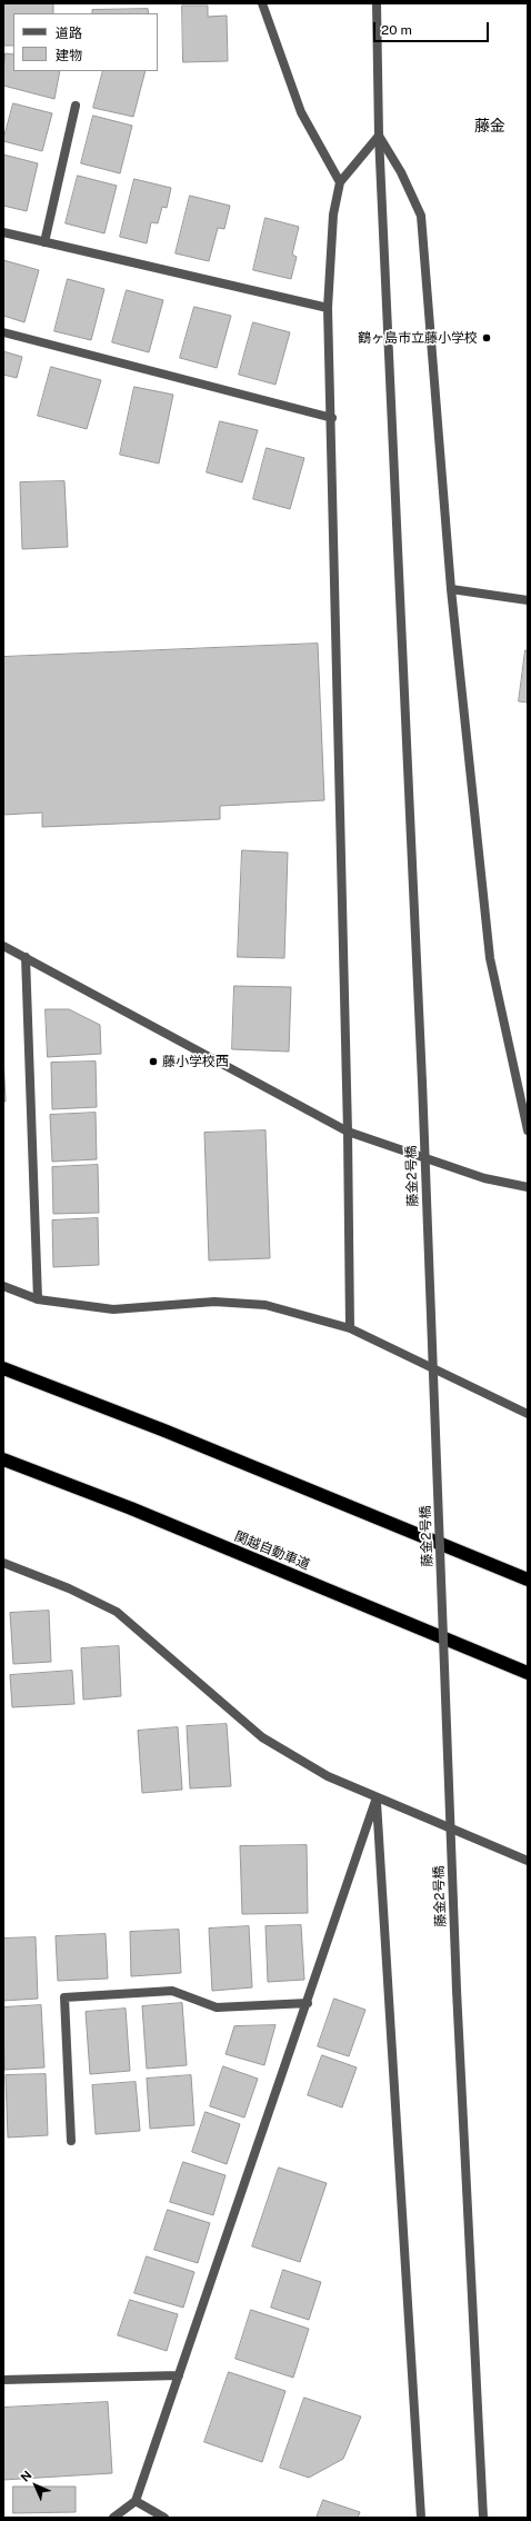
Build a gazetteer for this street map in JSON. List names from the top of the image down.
{
  "streets": {
    "highway": ["関越自動車道"],
    "street": ["藤金2号橋"]
  },
  "districts": ["藤金"],
  "places": ["鶴ヶ島市立藤小学校", "藤小学校西"],
  "legend": ["道路", "建物"],
  "scale_bar": "20 m",
  "north": "top left"
}
